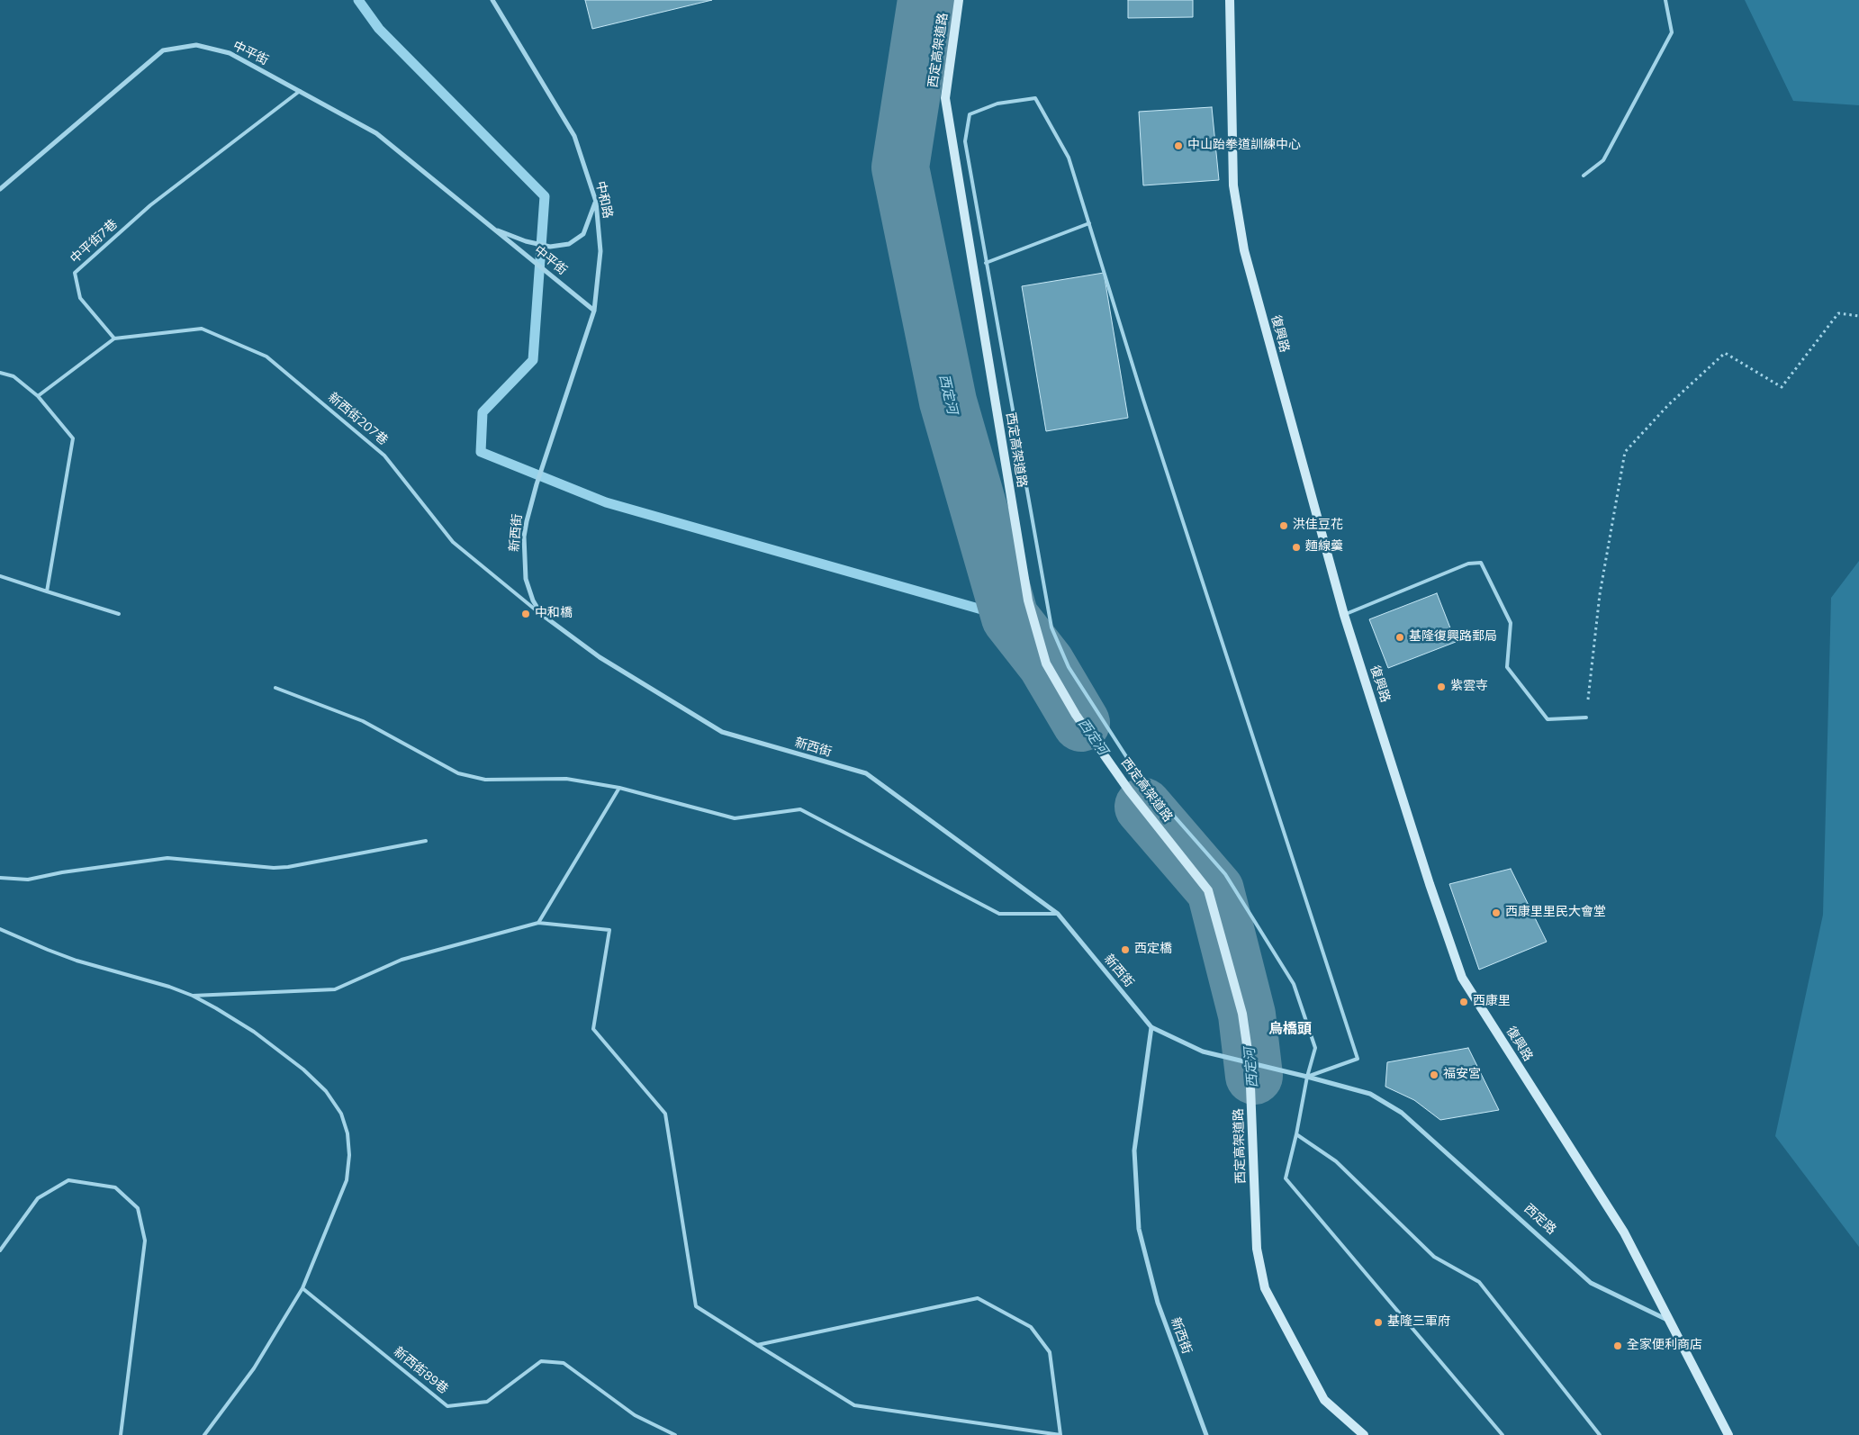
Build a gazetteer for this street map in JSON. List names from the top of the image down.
{
  "streets": {
    "street": [
      "西定高架道路",
      "中平街",
      "中和路",
      "復興路",
      "新西街",
      "西定路"
    ],
    "lane": ["中平街7巷", "新西街207巷", "新西街89巷"]
  },
  "crossings": [
    ["西定高架道路", "新西街"],
    ["西定高架道路", "西定路"],
    ["中平街", "中和路"],
    ["中平街", "中平街7巷"],
    ["中和路", "新西街"],
    ["中平街7巷", "新西街207巷"],
    ["復興路", "西定路"],
    ["新西街207巷", "新西街"],
    ["新西街", "西定路"]
  ],
  "districts": ["烏橋頭"],
  "water": ["西定河"],
  "places": [
    "中山跆拳道訓練中心",
    "洪佳豆花",
    "麵線羹",
    "中和橋",
    "基隆復興路郵局",
    "紫雲寺",
    "西康里里民大會堂",
    "西定橋",
    "西康里",
    "福安宮",
    "基隆三軍府",
    "全家便利商店"
  ]
}
